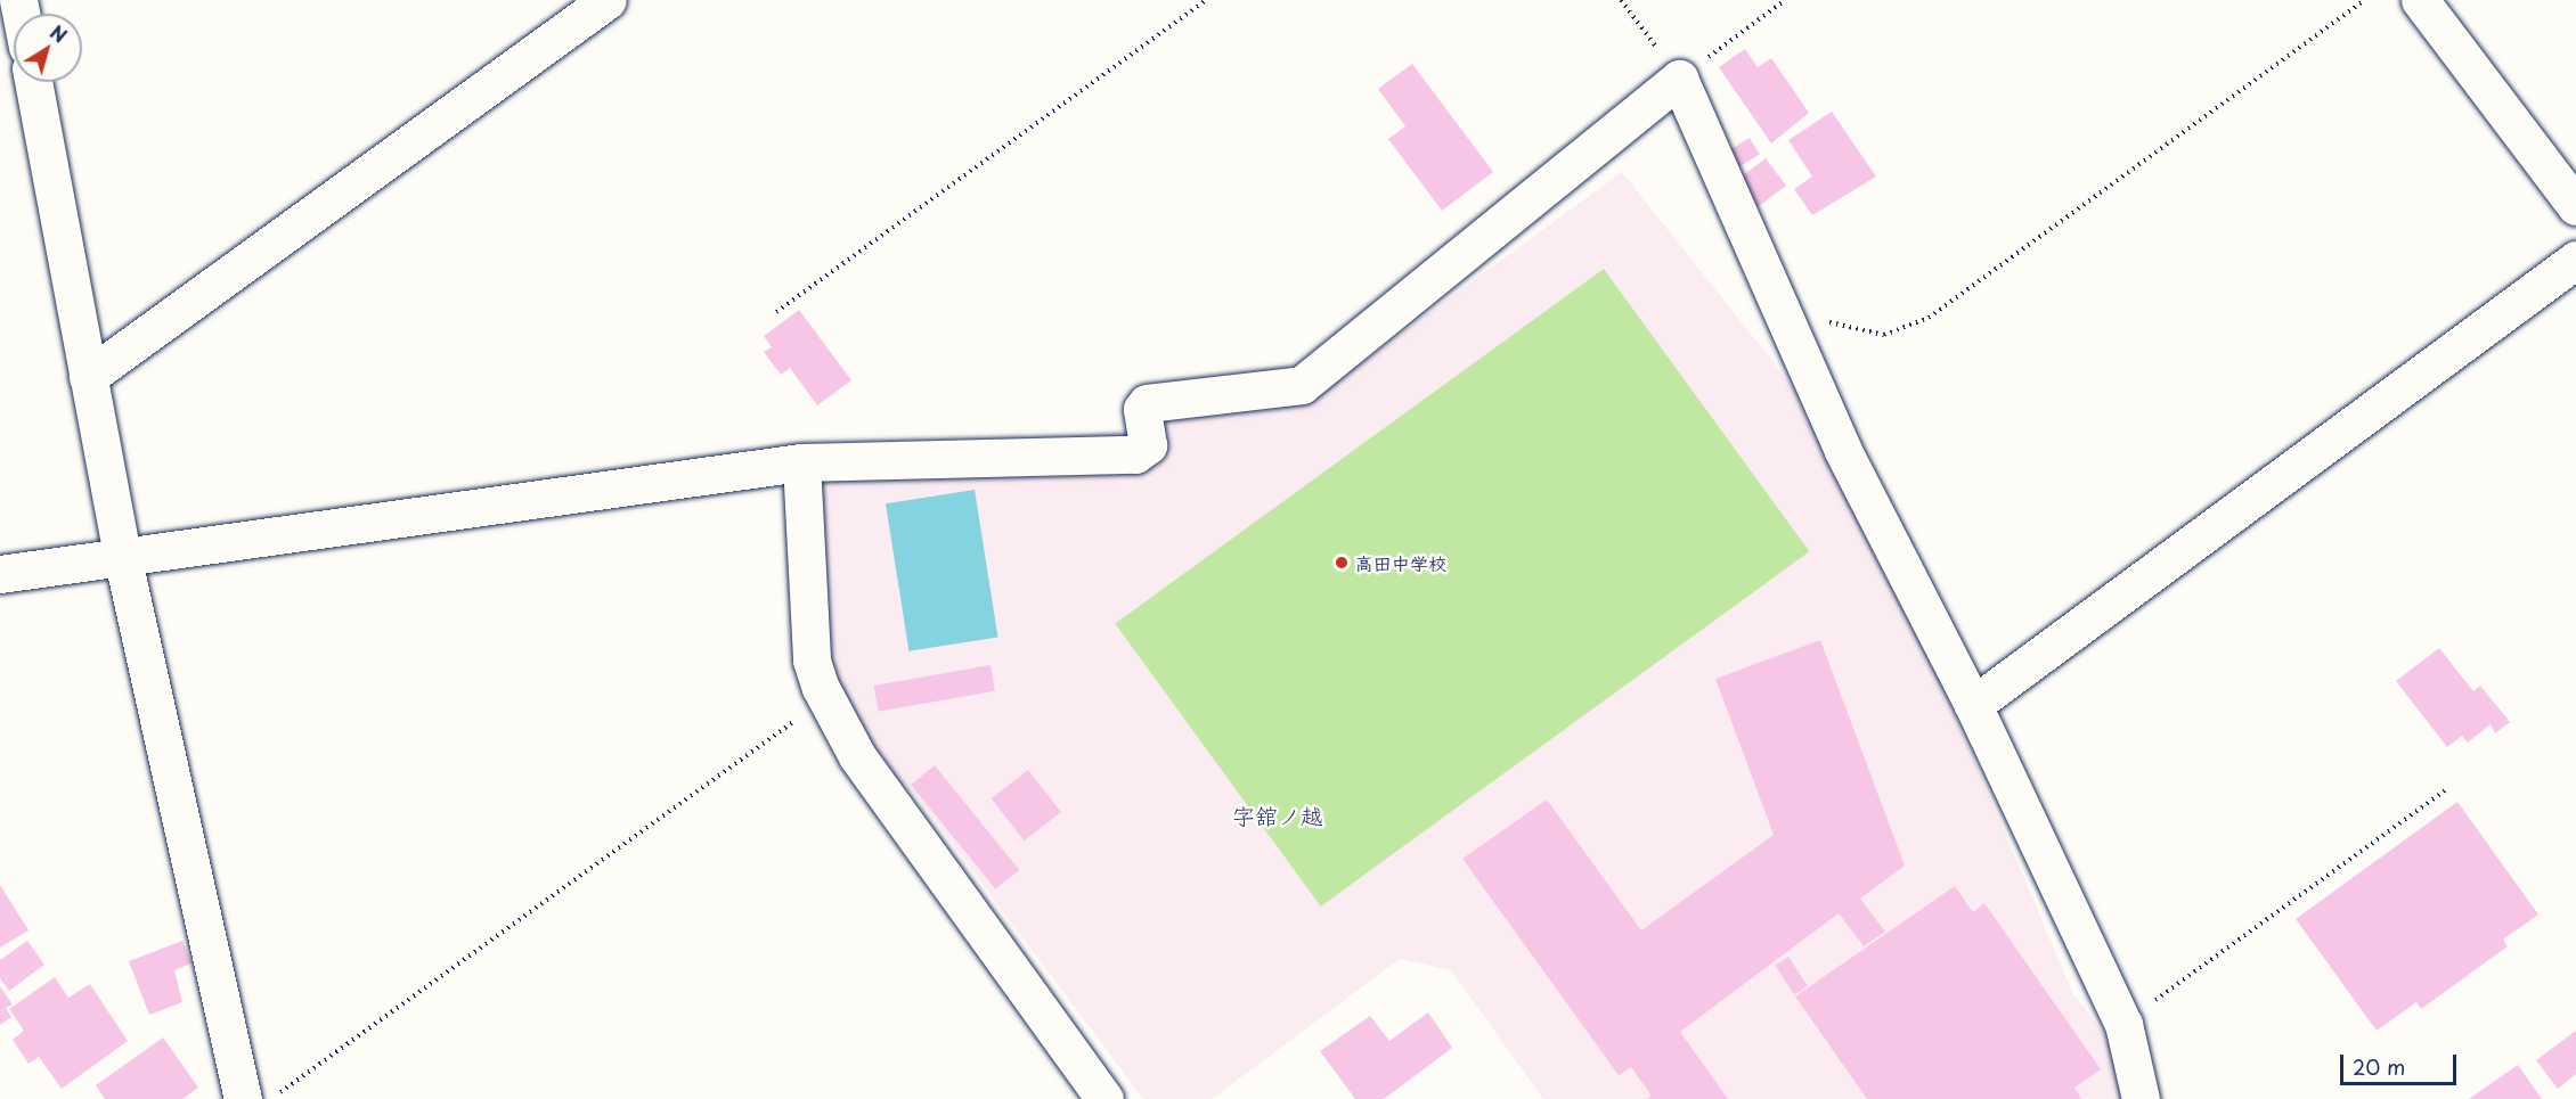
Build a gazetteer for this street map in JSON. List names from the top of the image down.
{
  "districts": ["字舘ノ越"],
  "places": ["高田中学校"],
  "scale_bar": "20 m",
  "north": "top right"
}
